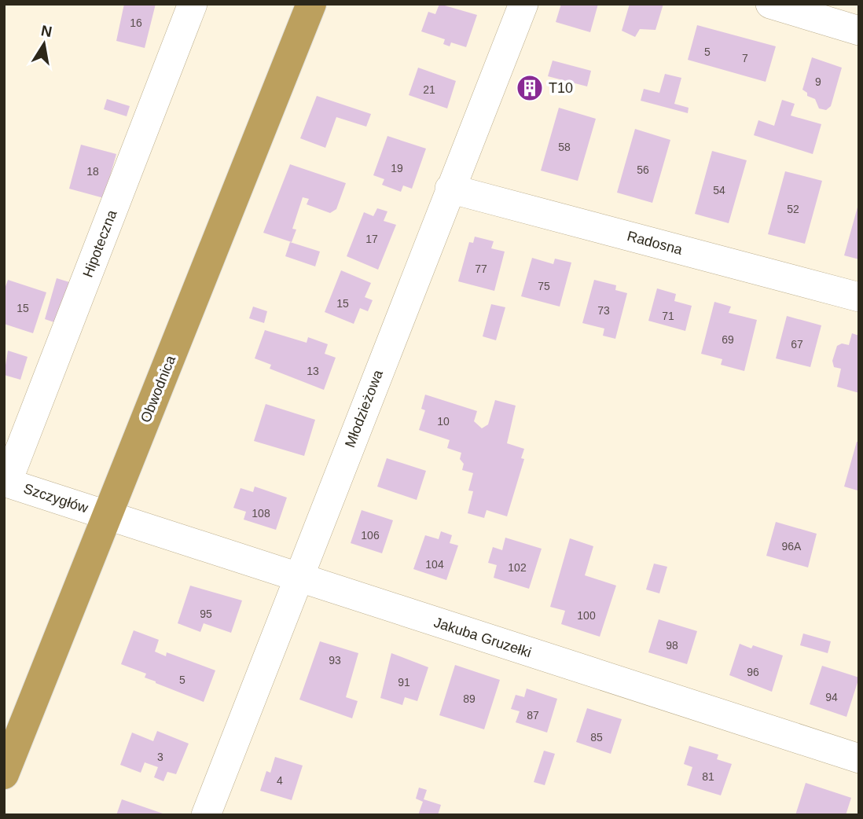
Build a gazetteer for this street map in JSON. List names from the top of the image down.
{
  "streets": {
    "highway": ["Obwodnica"],
    "street": [
      "Radosna",
      "Hipoteczna",
      "Młodzieżowa",
      "Szczygłów",
      "Jakuba Gruzełki"
    ]
  },
  "crossings": [
    ["Radosna", "Młodzieżowa"],
    ["Hipoteczna", "Szczygłów"],
    ["Obwodnica", "Szczygłów"],
    ["Obwodnica", "Jakuba Gruzełki"],
    ["Młodzieżowa", "Jakuba Gruzełki"],
    ["Szczygłów", "Jakuba Gruzełki"]
  ],
  "places": {
    "building": ["T10"]
  },
  "house_numbers": [
    "16",
    "5",
    "7",
    "9",
    "21",
    "58",
    "19",
    "56",
    "18",
    "54",
    "52",
    "17",
    "77",
    "75",
    "15",
    "15",
    "73",
    "71",
    "69",
    "67",
    "13",
    "10",
    "108",
    "106",
    "96A",
    "104",
    "102",
    "95",
    "100",
    "98",
    "93",
    "96",
    "5",
    "91",
    "94",
    "89",
    "87",
    "85",
    "3",
    "81",
    "4"
  ],
  "north": "top"
}
